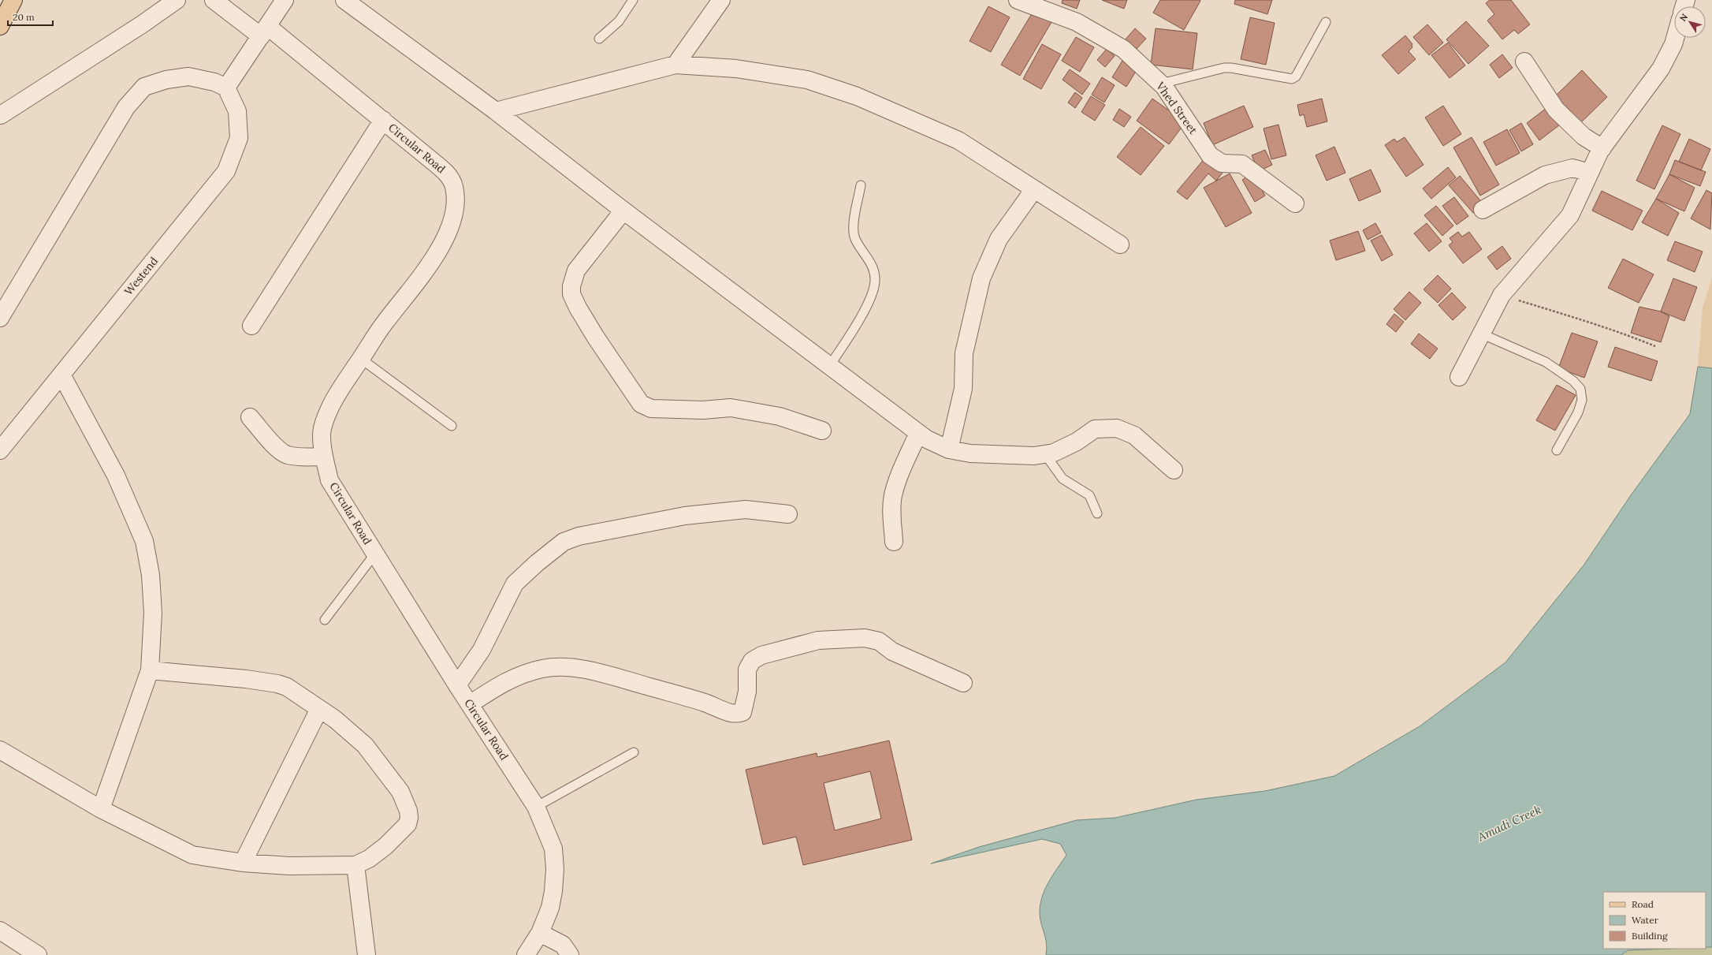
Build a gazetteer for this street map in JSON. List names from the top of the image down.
{
  "streets": {
    "street": ["Vhed Street", "Circular Road", "Westend"]
  },
  "water": ["Amadi Creek"],
  "legend": ["Road", "Water", "Building"],
  "scale_bar": "20 m",
  "north": "top left"
}
